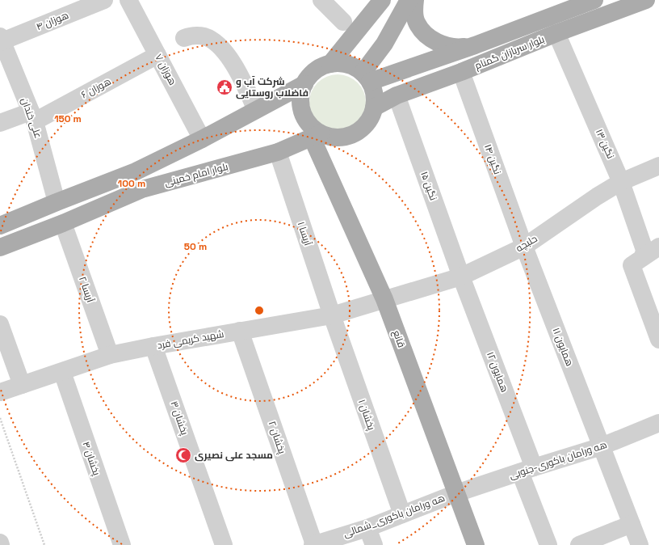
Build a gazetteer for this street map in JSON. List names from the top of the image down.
{
  "streets": {
    "main road": ["بلوار سربازان گمنام", "بلوار امام خمینی", "قانع"],
    "street": [
      "هوزان ۴",
      "هوزان ۷",
      "هوزان ۶",
      "علی خندان",
      "نگین ۱۳",
      "نگین ۱۴",
      "نگین ۱۵",
      "آریسا ۱",
      "حلبچه",
      "آریسا ۲",
      "شهید کریمی فرد",
      "همایون ۱۱",
      "همایون ۱۲",
      "پخشان ۱",
      "پخشان ۳",
      "پخشان ۲",
      "پخشان ۴",
      "هه ورامان باکوری-جنوبی",
      "هه ورامان باکوری_شمالی"
    ]
  },
  "crossings": [
    ["هوزان ۴", "علی خندان"],
    ["بلوار سربازان گمنام", "نگین ۱۳"],
    ["بلوار سربازان گمنام", "نگین ۱۴"],
    ["بلوار سربازان گمنام", "بلوار امام خمینی"],
    ["بلوار سربازان گمنام", "نگین ۱۵"],
    ["بلوار سربازان گمنام", "قانع"],
    ["هوزان ۷", "هوزان ۶"],
    ["هوزان ۶", "علی خندان"],
    ["نگین ۱۳", "حلبچه"],
    ["نگین ۱۴", "حلبچه"],
    ["نگین ۱۴", "همایون ۱۱"],
    ["بلوار امام خمینی", "آریسا ۱"],
    ["بلوار امام خمینی", "آریسا ۲"],
    ["بلوار امام خمینی", "قانع"],
    ["نگین ۱۵", "حلبچه"],
    ["نگین ۱۵", "همایون ۱۲"],
    ["آریسا ۱", "شهید کریمی فرد"],
    ["آریسا ۱", "پخشان ۱"],
    ["حلبچه", "قانع"],
    ["حلبچه", "شهید کریمی فرد"],
    ["حلبچه", "همایون ۱۱"],
    ["حلبچه", "همایون ۱۲"],
    ["آریسا ۲", "شهید کریمی فرد"],
    ["قانع", "شهید کریمی فرد"],
    ["قانع", "هه ورامان باکوری-جنوبی"],
    ["قانع", "هه ورامان باکوری_شمالی"],
    ["شهید کریمی فرد", "پخشان ۱"],
    ["شهید کریمی فرد", "پخشان ۳"],
    ["شهید کریمی فرد", "پخشان ۲"],
    ["شهید کریمی فرد", "پخشان ۴"],
    ["همایون ۱۱", "هه ورامان باکوری-جنوبی"],
    ["همایون ۱۲", "هه ورامان باکوری-جنوبی"],
    ["پخشان ۱", "هه ورامان باکوری_شمالی"],
    ["پخشان ۲", "هه ورامان باکوری_شمالی"],
    ["هه ورامان باکوری-جنوبی", "هه ورامان باکوری_شمالی"]
  ],
  "places": {
    "public building": ["شرکت آب و فاضلاب روستایی"],
    "mosque": ["مسجد علی نصیری"]
  },
  "rings": ["150 m", "100 m", "50 m"]
}
